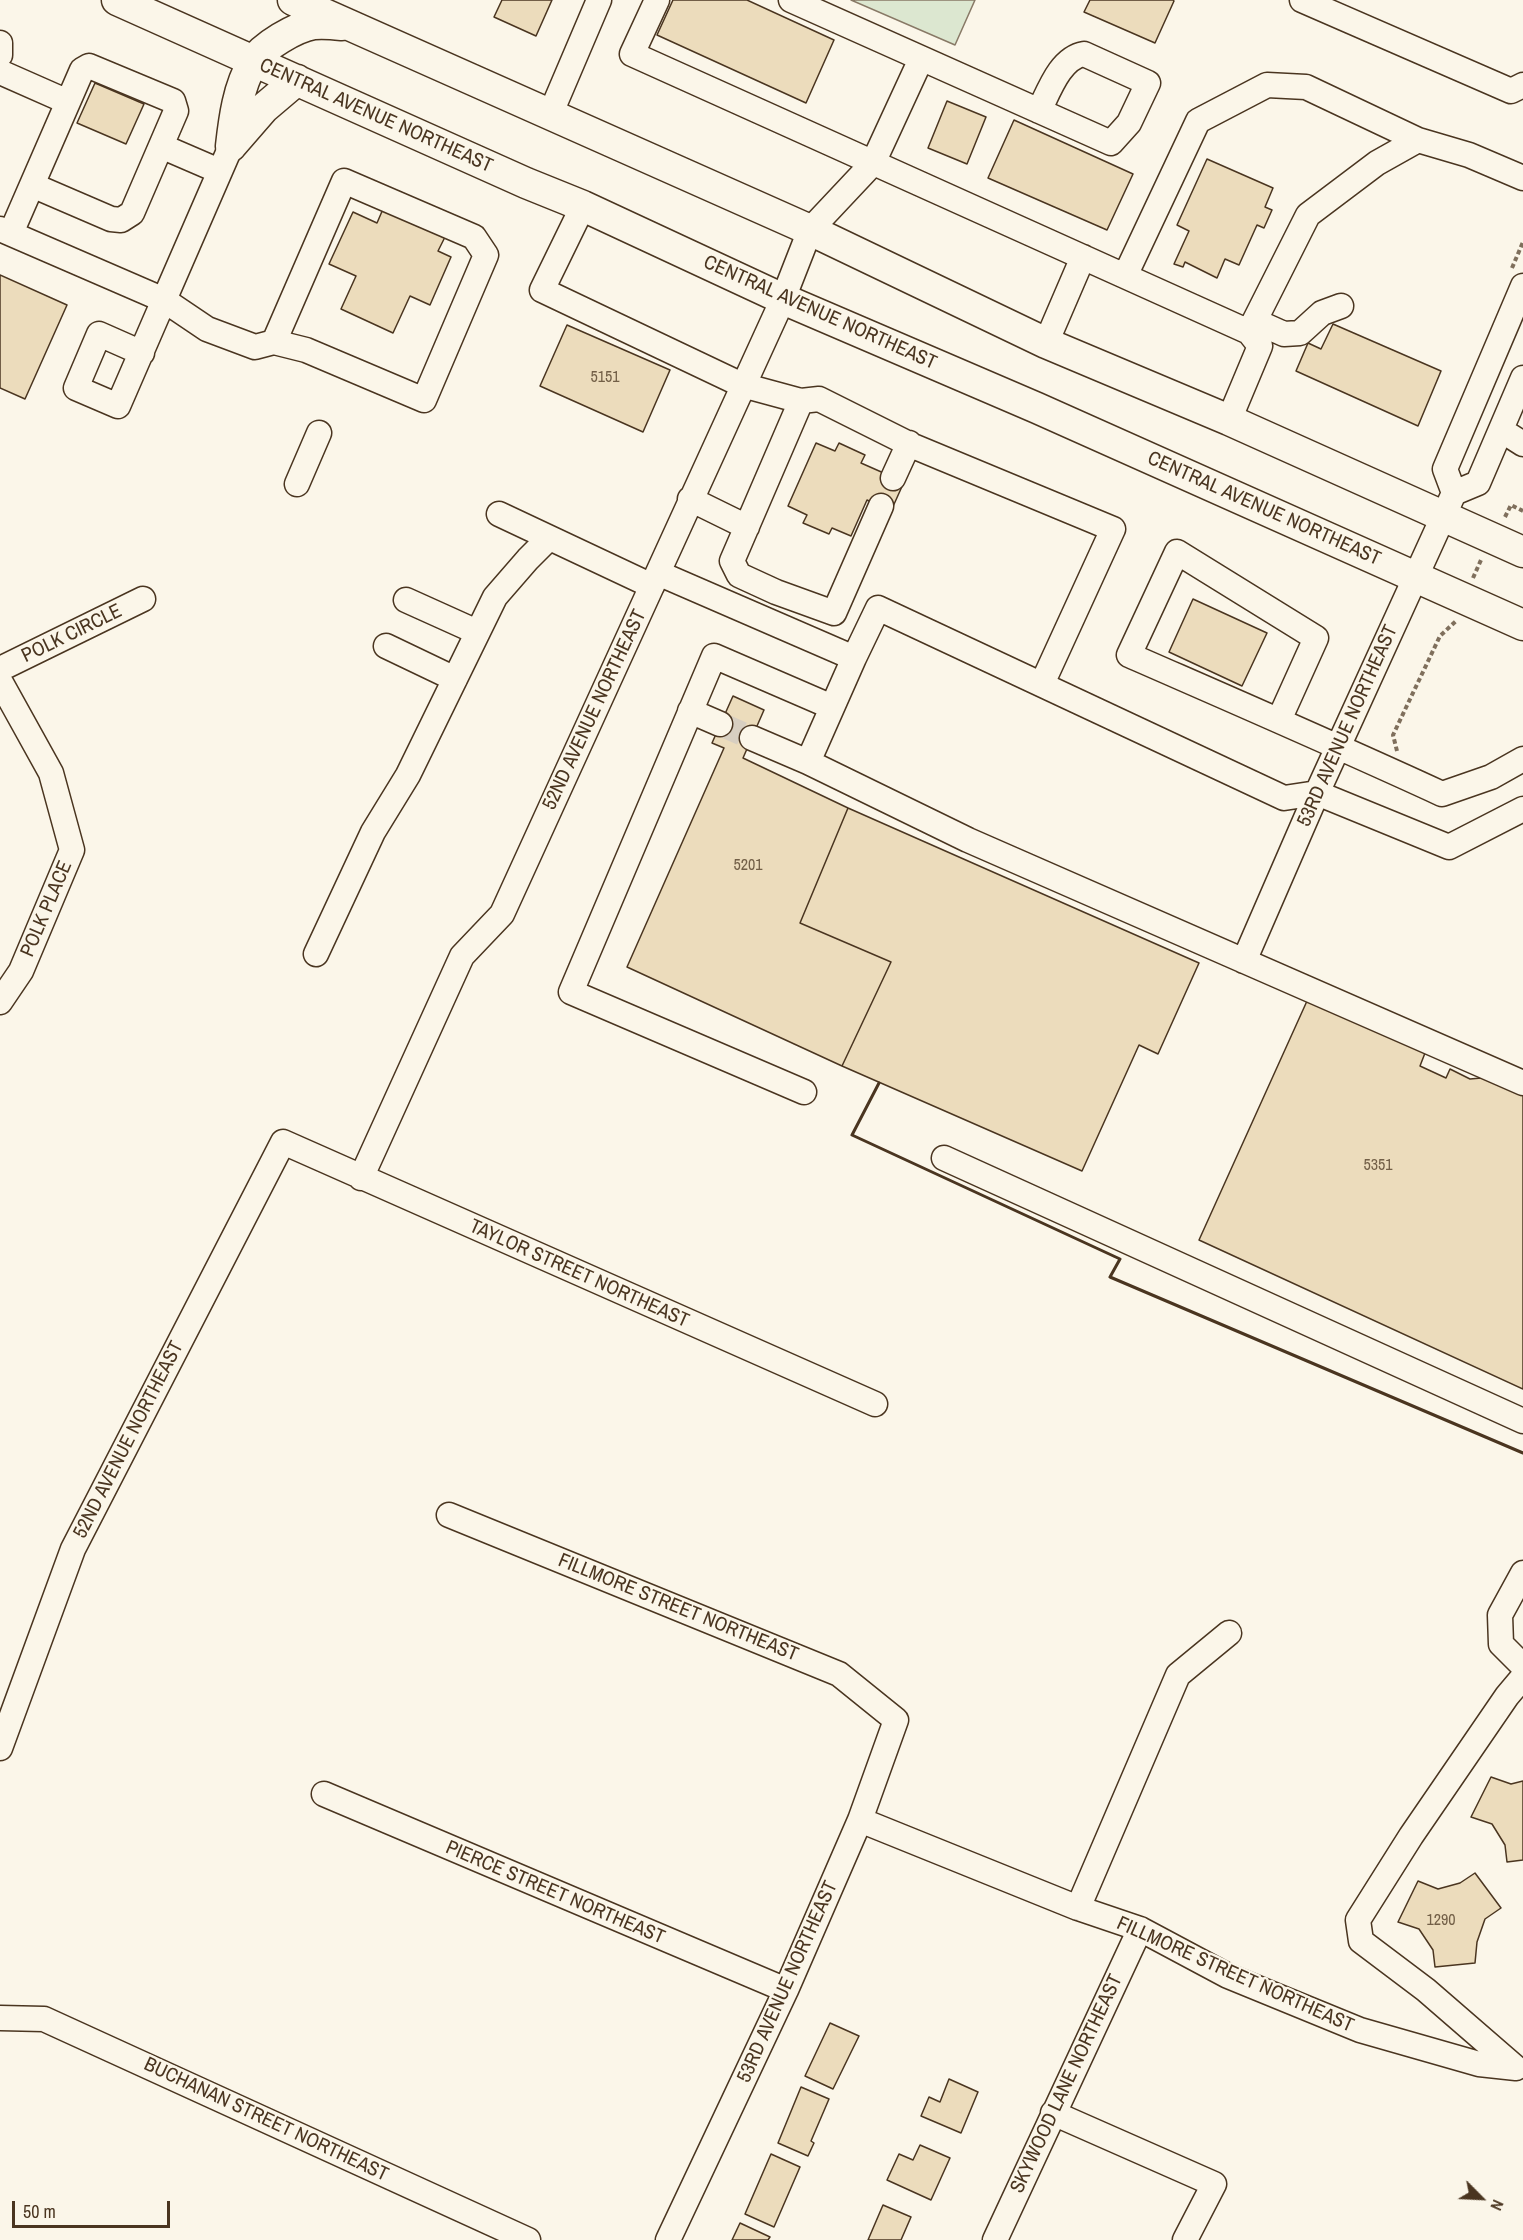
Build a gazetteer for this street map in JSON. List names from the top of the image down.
{
  "streets": {
    "main road": ["CENTRAL AVENUE NORTHEAST"],
    "street": [
      "POLK CIRCLE",
      "52ND AVENUE NORTHEAST",
      "53RD AVENUE NORTHEAST",
      "POLK PLACE",
      "TAYLOR STREET NORTHEAST",
      "FILLMORE STREET NORTHEAST",
      "PIERCE STREET NORTHEAST",
      "SKYWOOD LANE NORTHEAST",
      "BUCHANAN STREET NORTHEAST"
    ]
  },
  "crossings": [
    ["CENTRAL AVENUE NORTHEAST", "52ND AVENUE NORTHEAST"],
    ["CENTRAL AVENUE NORTHEAST", "53RD AVENUE NORTHEAST"],
    ["52ND AVENUE NORTHEAST", "TAYLOR STREET NORTHEAST"],
    ["53RD AVENUE NORTHEAST", "FILLMORE STREET NORTHEAST"],
    ["53RD AVENUE NORTHEAST", "PIERCE STREET NORTHEAST"],
    ["FILLMORE STREET NORTHEAST", "SKYWOOD LANE NORTHEAST"]
  ],
  "house_numbers": [
    "5151",
    "5201",
    "5351",
    "1290"
  ],
  "scale_bar": "50 m",
  "north": "bottom right"
}
